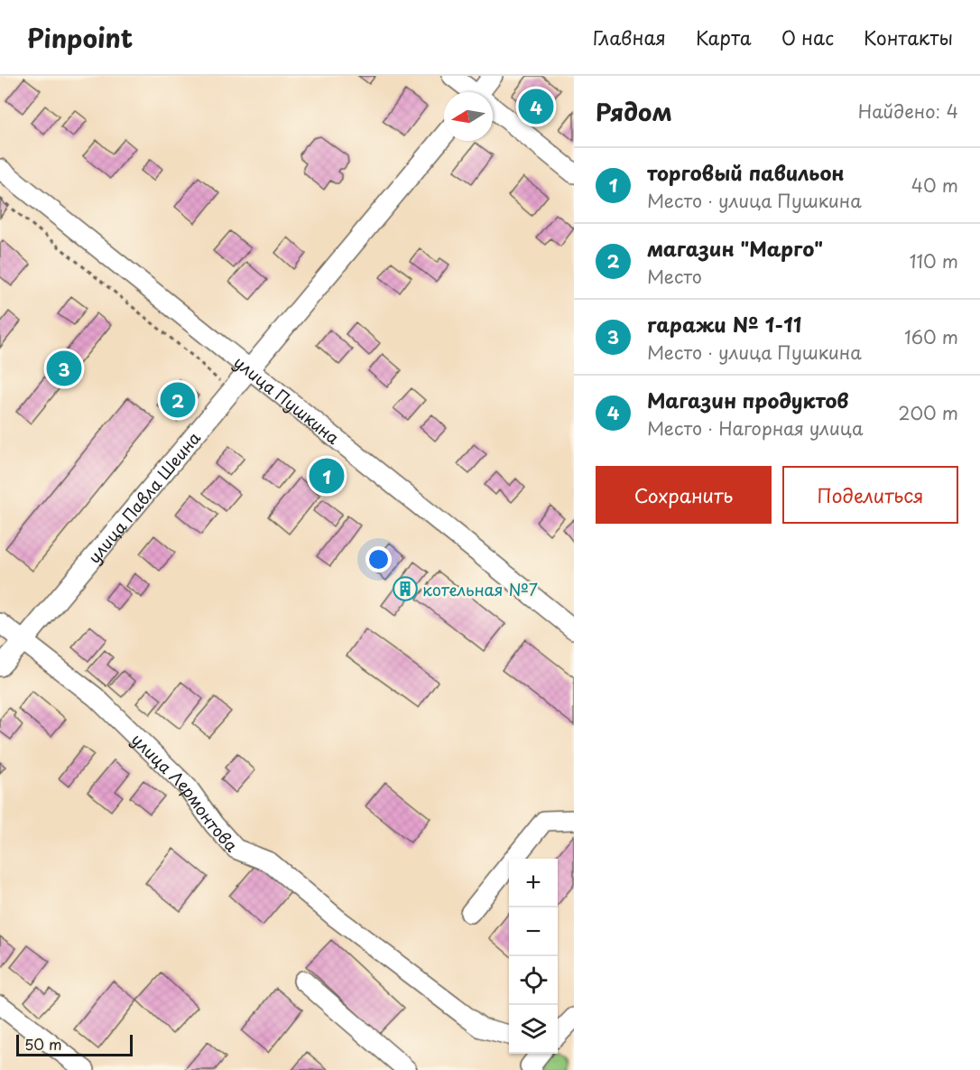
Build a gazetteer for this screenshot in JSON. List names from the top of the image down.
{
  "streets": {
    "street": ["улица Пушкина", "улица Павла Шеина", "улица Лермонтова"]
  },
  "crossings": [
    ["улица Пушкина", "улица Павла Шеина"],
    ["улица Павла Шеина", "улица Лермонтова"]
  ],
  "places": {
    "building": ["котельная №7"]
  },
  "scale_bar": "50 m",
  "north": "left",
  "page": {
    "header": "Pinpoint",
    "nav": [
      "Главная",
      "Карта",
      "О нас",
      "Контакты"
    ],
    "heading": ["Рядом", "Найдено: 4"],
    "pins": [
      "4",
      "3",
      "2",
      "1"
    ],
    "list": [
      {
        "mark": "1",
        "name": "торговый павильон",
        "note": "Место · улица Пушкина",
        "value": "40 m"
      },
      {
        "mark": "2",
        "name": "магазин \"Марго\"",
        "note": "Место",
        "value": "110 m"
      },
      {
        "mark": "3",
        "name": "гаражи № 1-11",
        "note": "Место · улица Пушкина",
        "value": "160 m"
      },
      {
        "mark": "4",
        "name": "Магазин продуктов",
        "note": "Место · Нагорная улица",
        "value": "200 m"
      }
    ],
    "buttons": ["Сохранить", "Поделиться"],
    "map_buttons": ["+", "−"],
    "scale": "50 m"
  }
}
